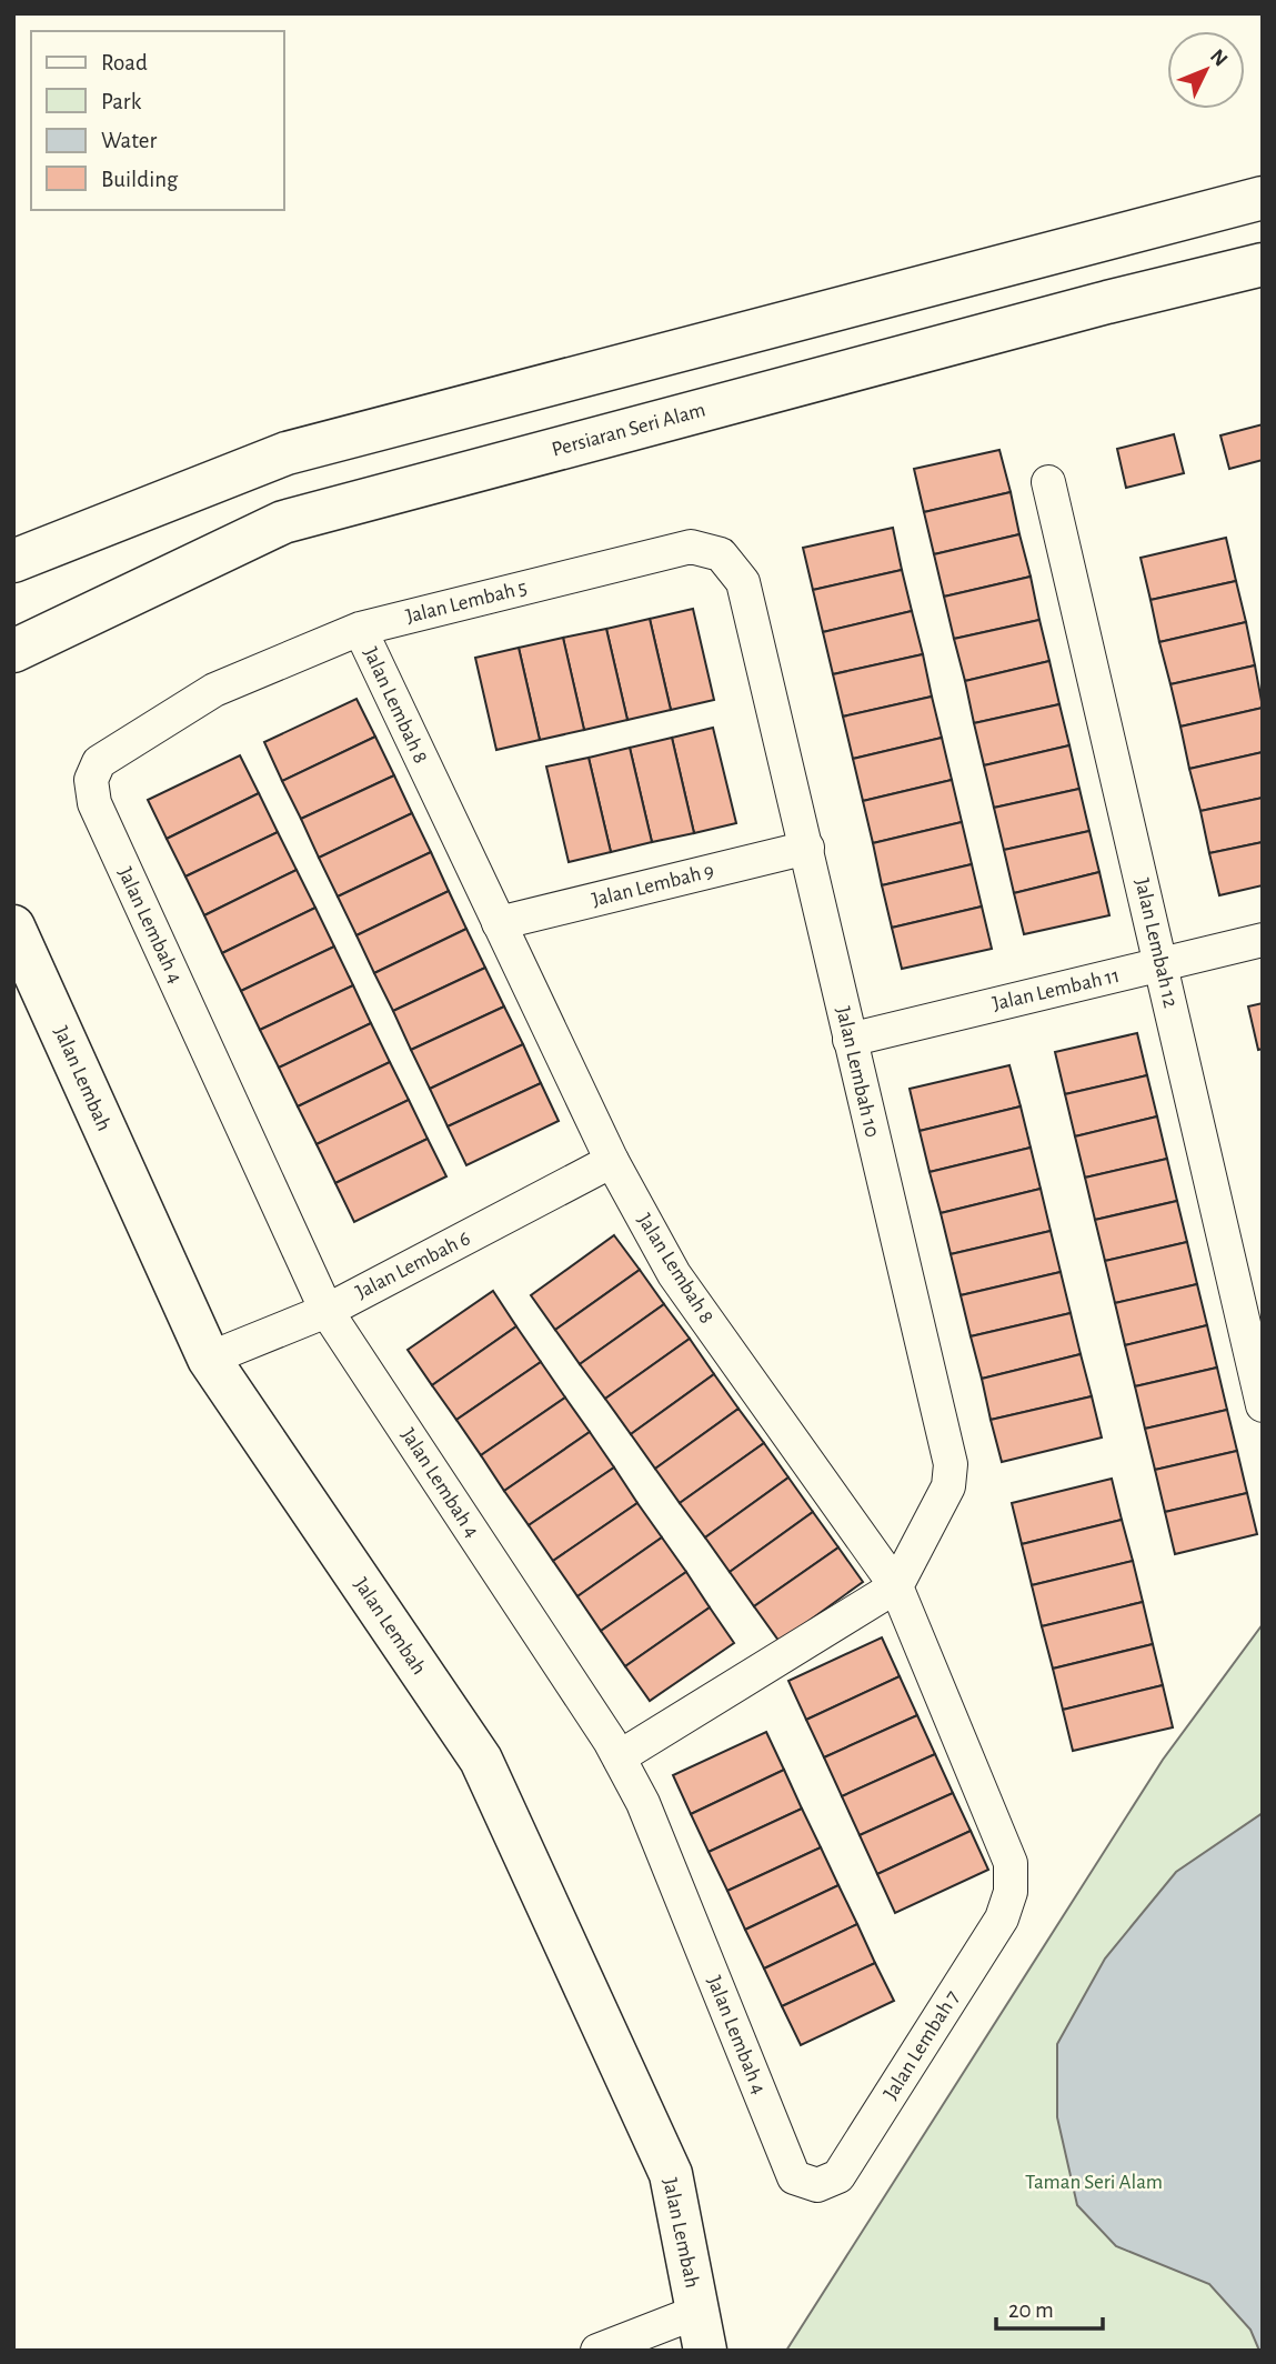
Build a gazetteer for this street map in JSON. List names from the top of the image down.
{
  "streets": {
    "street": [
      "Persiaran Seri Alam",
      "Jalan Lembah 5",
      "Jalan Lembah 8",
      "Jalan Lembah 9",
      "Jalan Lembah 4",
      "Jalan Lembah 12",
      "Jalan Lembah 11",
      "Jalan Lembah 10",
      "Jalan Lembah",
      "Jalan Lembah 6",
      "Jalan Lembah 7"
    ]
  },
  "crossings": [
    ["Jalan Lembah 5", "Jalan Lembah 8"],
    ["Jalan Lembah 5", "Jalan Lembah 4"],
    ["Jalan Lembah 5", "Jalan Lembah 10"],
    ["Jalan Lembah 8", "Jalan Lembah 9"],
    ["Jalan Lembah 8", "Jalan Lembah 10"],
    ["Jalan Lembah 8", "Jalan Lembah 6"],
    ["Jalan Lembah 8", "Jalan Lembah 7"],
    ["Jalan Lembah 9", "Jalan Lembah 10"],
    ["Jalan Lembah 4", "Jalan Lembah 6"],
    ["Jalan Lembah 4", "Jalan Lembah 7"],
    ["Jalan Lembah 12", "Jalan Lembah 11"],
    ["Jalan Lembah 11", "Jalan Lembah 10"],
    ["Jalan Lembah", "Jalan Lembah 6"]
  ],
  "parks": ["Taman Seri Alam"],
  "legend": [
    "Road",
    "Park",
    "Water",
    "Building"
  ],
  "scale_bar": "20 m",
  "north": "top right"
}
